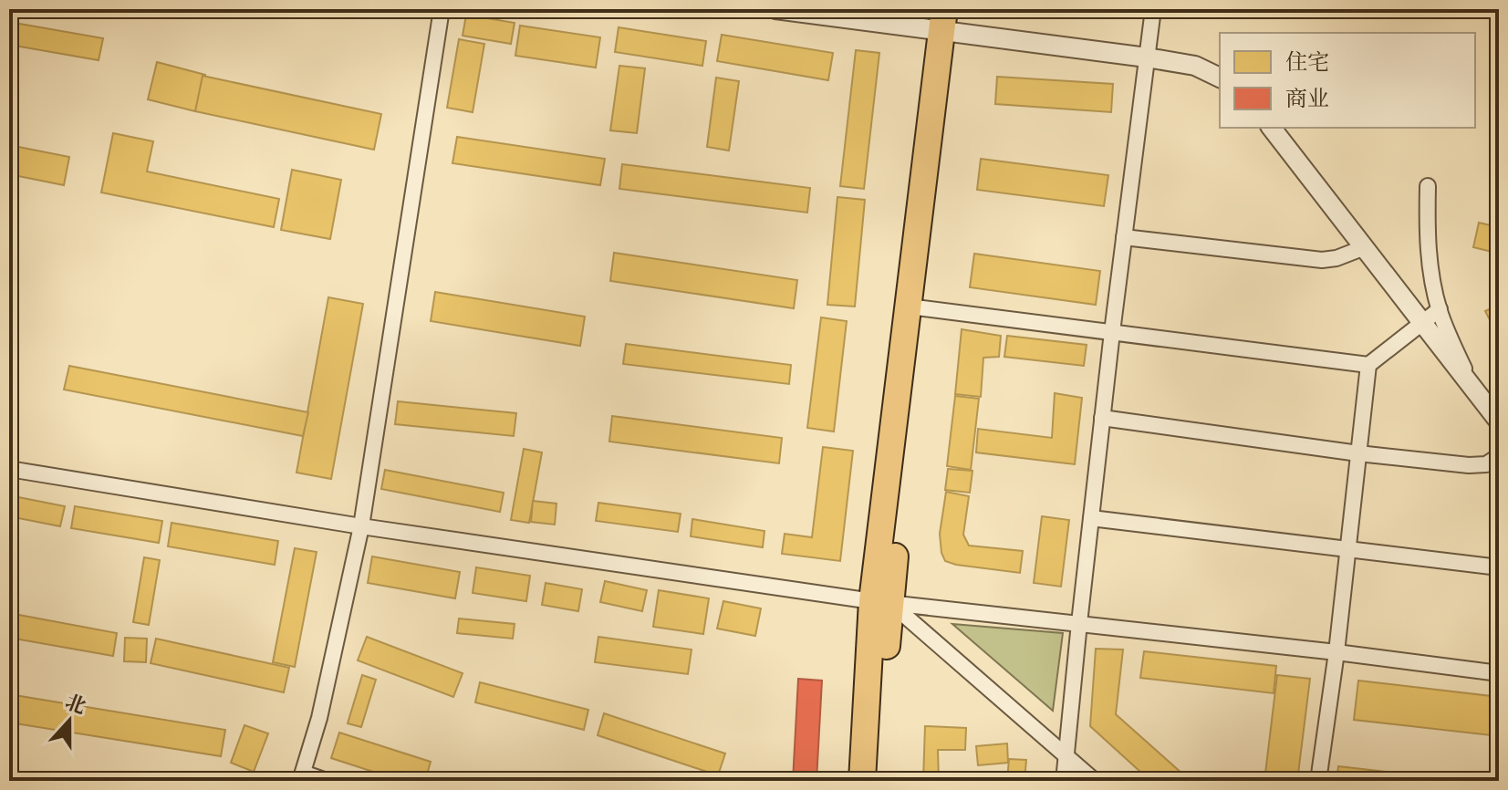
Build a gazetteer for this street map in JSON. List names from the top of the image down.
{
  "legend": ["住宅", "商业"],
  "north": "top"
}
